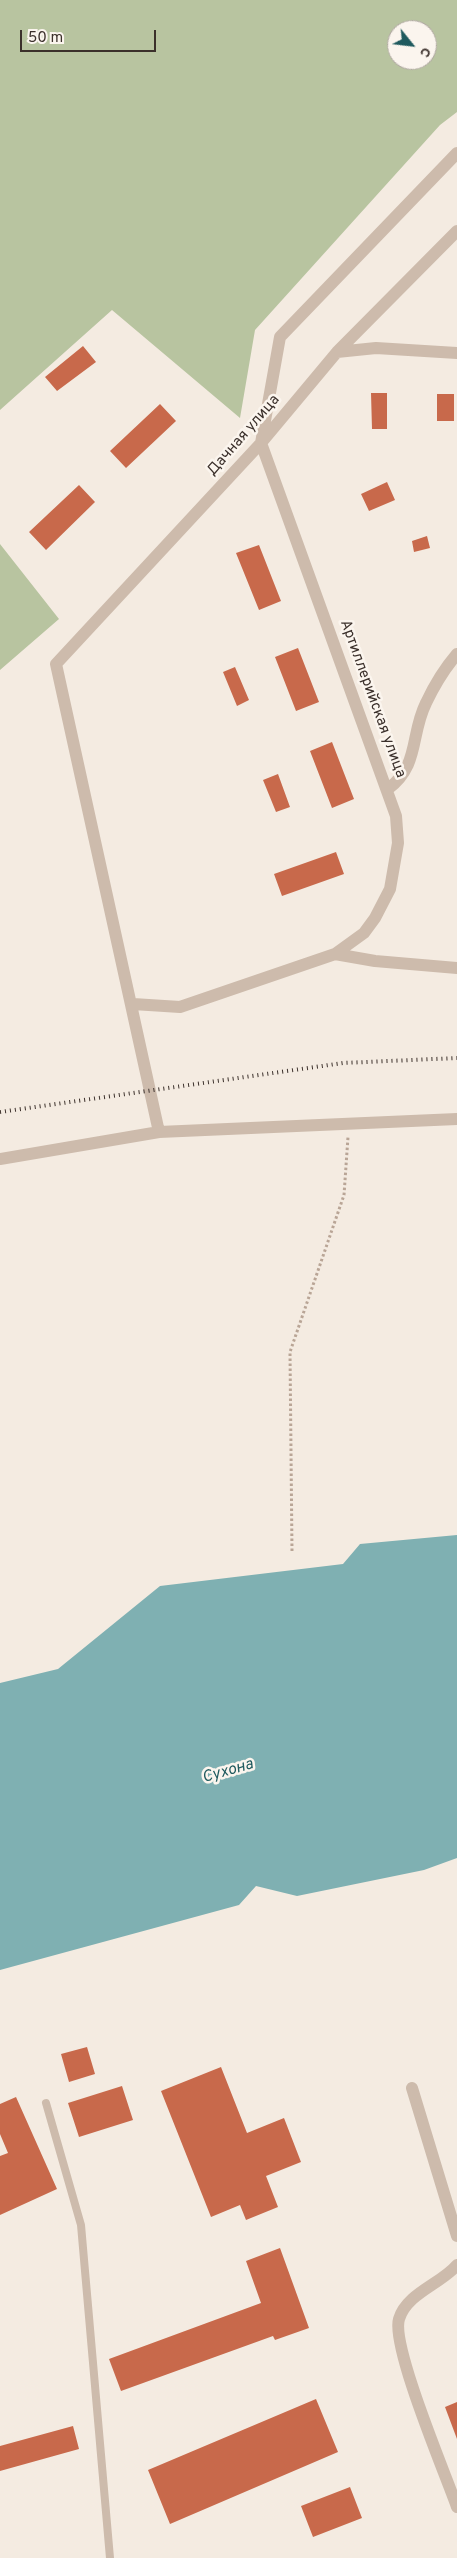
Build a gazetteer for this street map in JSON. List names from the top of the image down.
{
  "streets": {
    "street": ["Дачная улица", "Артиллерийская улица"]
  },
  "crossings": [
    ["Дачная улица", "Артиллерийская улица"]
  ],
  "water": ["Сухона"],
  "scale_bar": "50 m",
  "north": "bottom right"
}
